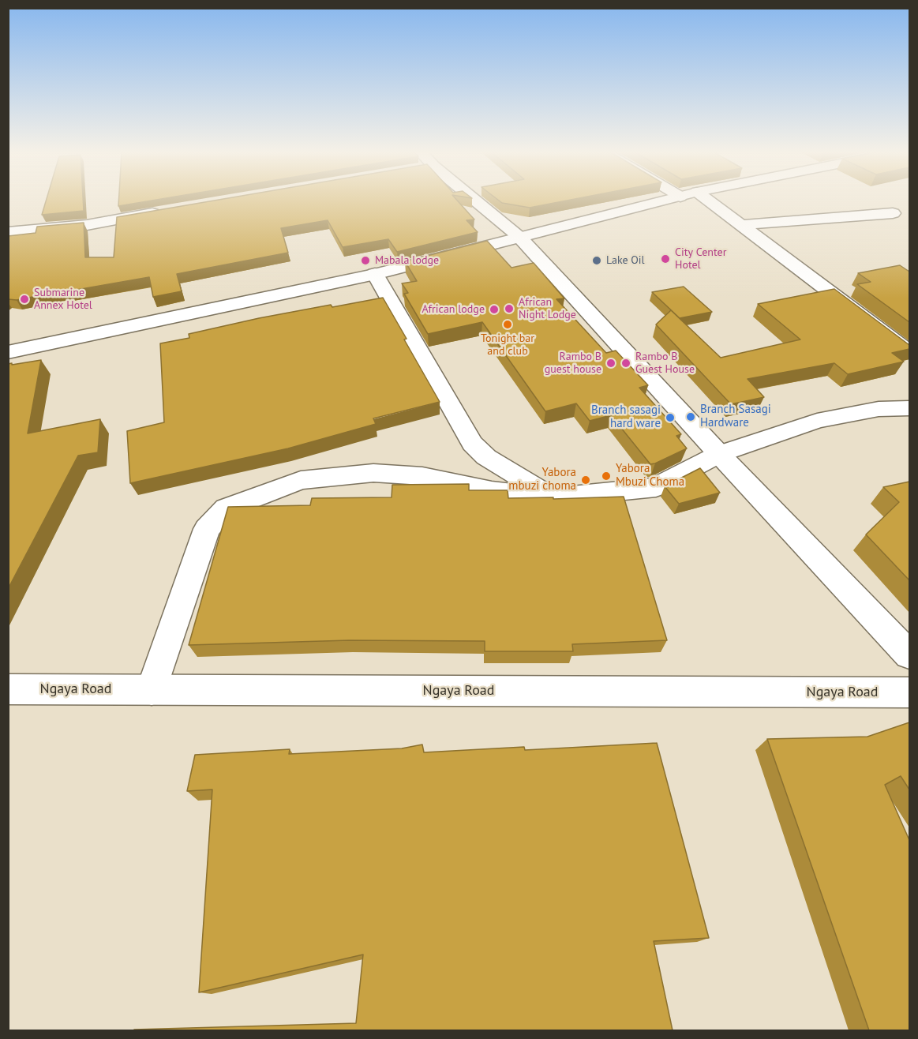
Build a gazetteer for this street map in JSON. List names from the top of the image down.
{
  "streets": {
    "street": ["Ngaya Road"]
  },
  "places": [
    "City Center Hotel",
    "Mabala lodge",
    "Lake Oil",
    "Submarine Annex Hotel",
    "African Night Lodge",
    "African lodge",
    "Tonight bar and club",
    "Rambo B guest house",
    "Rambo B Guest House",
    "Branch Sasagi Hardware",
    "Branch sasagi hard ware",
    "Yabora Mbuzi Choma",
    "Yabora mbuzi choma"
  ]
}
